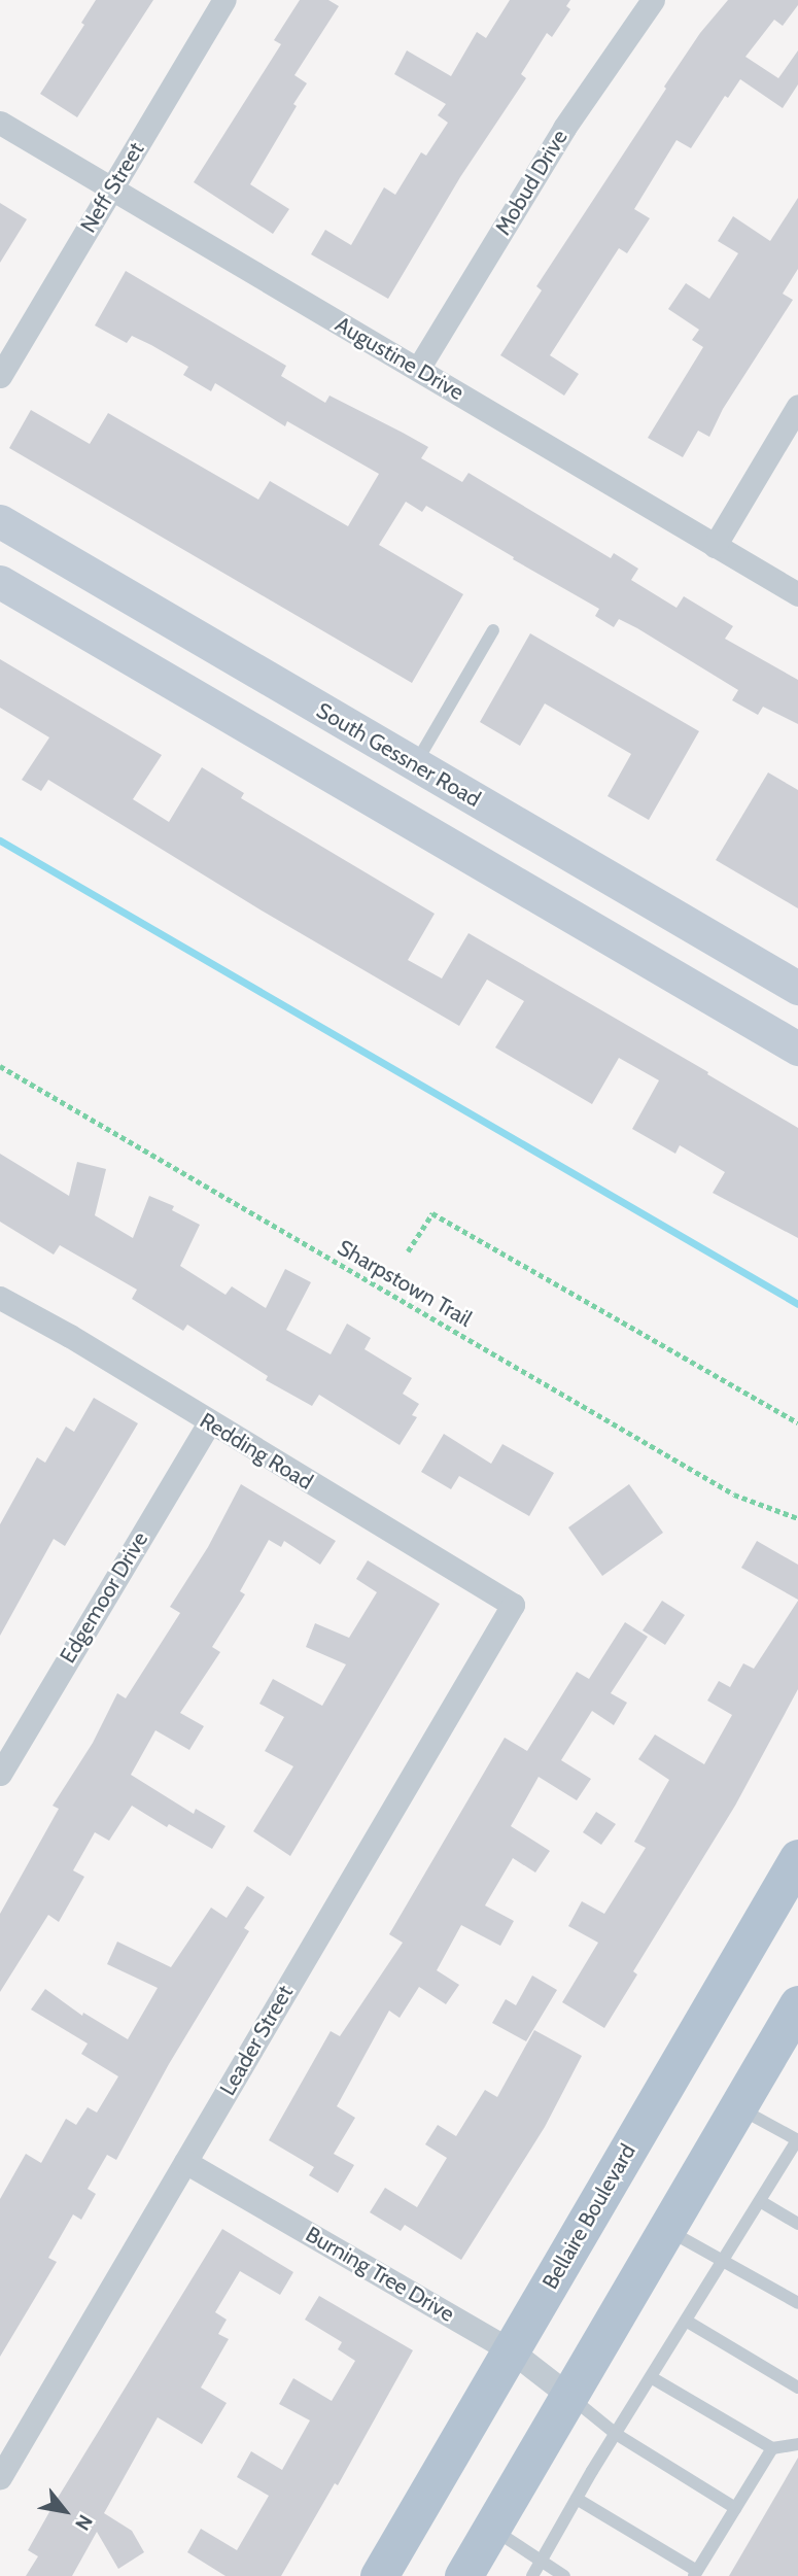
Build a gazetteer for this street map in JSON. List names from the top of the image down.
{
  "streets": {
    "main road": ["South Gessner Road", "Bellaire Boulevard"],
    "street": [
      "Mobud Drive",
      "Neff Street",
      "Augustine Drive",
      "Redding Road",
      "Edgemoor Drive",
      "Leader Street",
      "Burning Tree Drive"
    ],
    "path": ["Sharpstown Trail"]
  },
  "crossings": [
    ["Mobud Drive", "Augustine Drive"],
    ["Neff Street", "Augustine Drive"],
    ["Redding Road", "Edgemoor Drive"],
    ["Redding Road", "Leader Street"],
    ["Leader Street", "Burning Tree Drive"],
    ["Bellaire Boulevard", "Burning Tree Drive"]
  ],
  "north": "bottom right"
}
